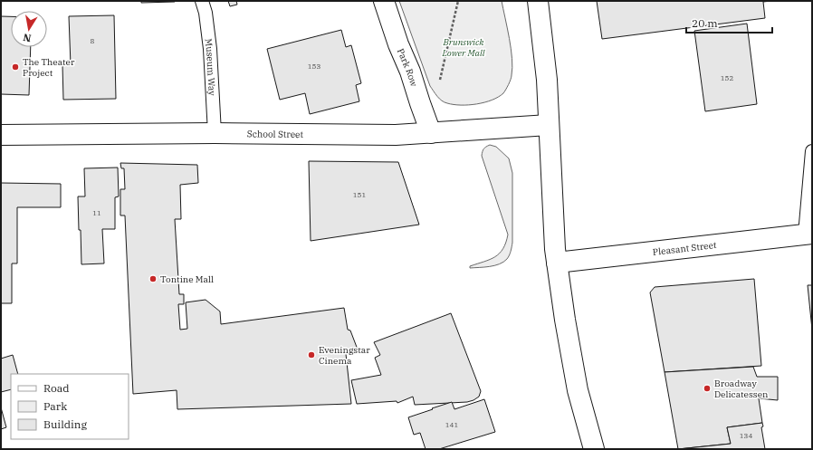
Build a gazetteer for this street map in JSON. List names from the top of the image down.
{
  "streets": {
    "street": ["Park Row", "School Street", "Pleasant Street"],
    "lane": ["Museum Way"]
  },
  "crossings": [
    ["Museum Way", "School Street"],
    ["Park Row", "School Street"]
  ],
  "parks": ["Brunswick Lower Mall"],
  "places": [
    "The Theater Project",
    "Tontine Mall",
    "Eveningstar Cinema",
    "Broadway Delicatessen"
  ],
  "house_numbers": [
    "8",
    "153",
    "152",
    "151",
    "11",
    "141",
    "134"
  ],
  "legend": ["Road", "Park", "Building"],
  "scale_bar": "20 m",
  "north": "bottom"
}
